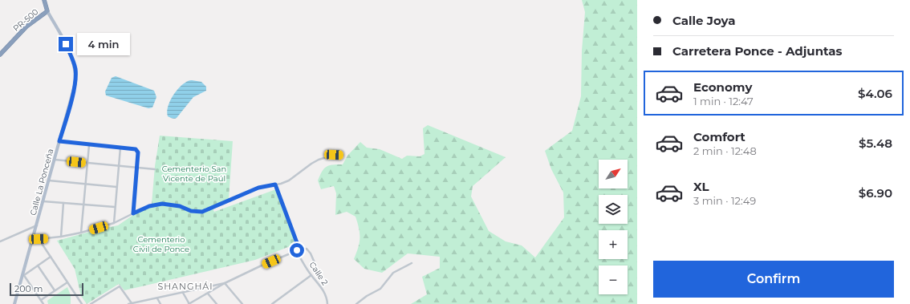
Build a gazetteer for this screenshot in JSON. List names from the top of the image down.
{
  "streets": {
    "highway": ["PR-500"],
    "main road": ["Calle La Ponceña"],
    "street": ["Calle 2"]
  },
  "crossings": [
    ["PR-500", "Calle La Ponceña"]
  ],
  "districts": ["SHANGHÁI"],
  "parks": ["Cementerio San Vicente de Paúl", "Cementerio Civil de Ponce"],
  "scale_bar": "200 m",
  "north": "top right",
  "page": {
    "banner": ["Calle Joya", "Carretera Ponce - Adjuntas"],
    "bubble": "4 min",
    "list": [
      {
        "name": "Economy",
        "note": "1 min · 12:47",
        "value": "$4.06"
      },
      {
        "name": "Comfort",
        "note": "2 min · 12:48",
        "value": "$5.48"
      },
      {
        "name": "XL",
        "note": "3 min · 12:49",
        "value": "$6.90"
      }
    ],
    "map_buttons": ["+", "−"],
    "buttons": "Confirm",
    "scale": "200 m"
  }
}
